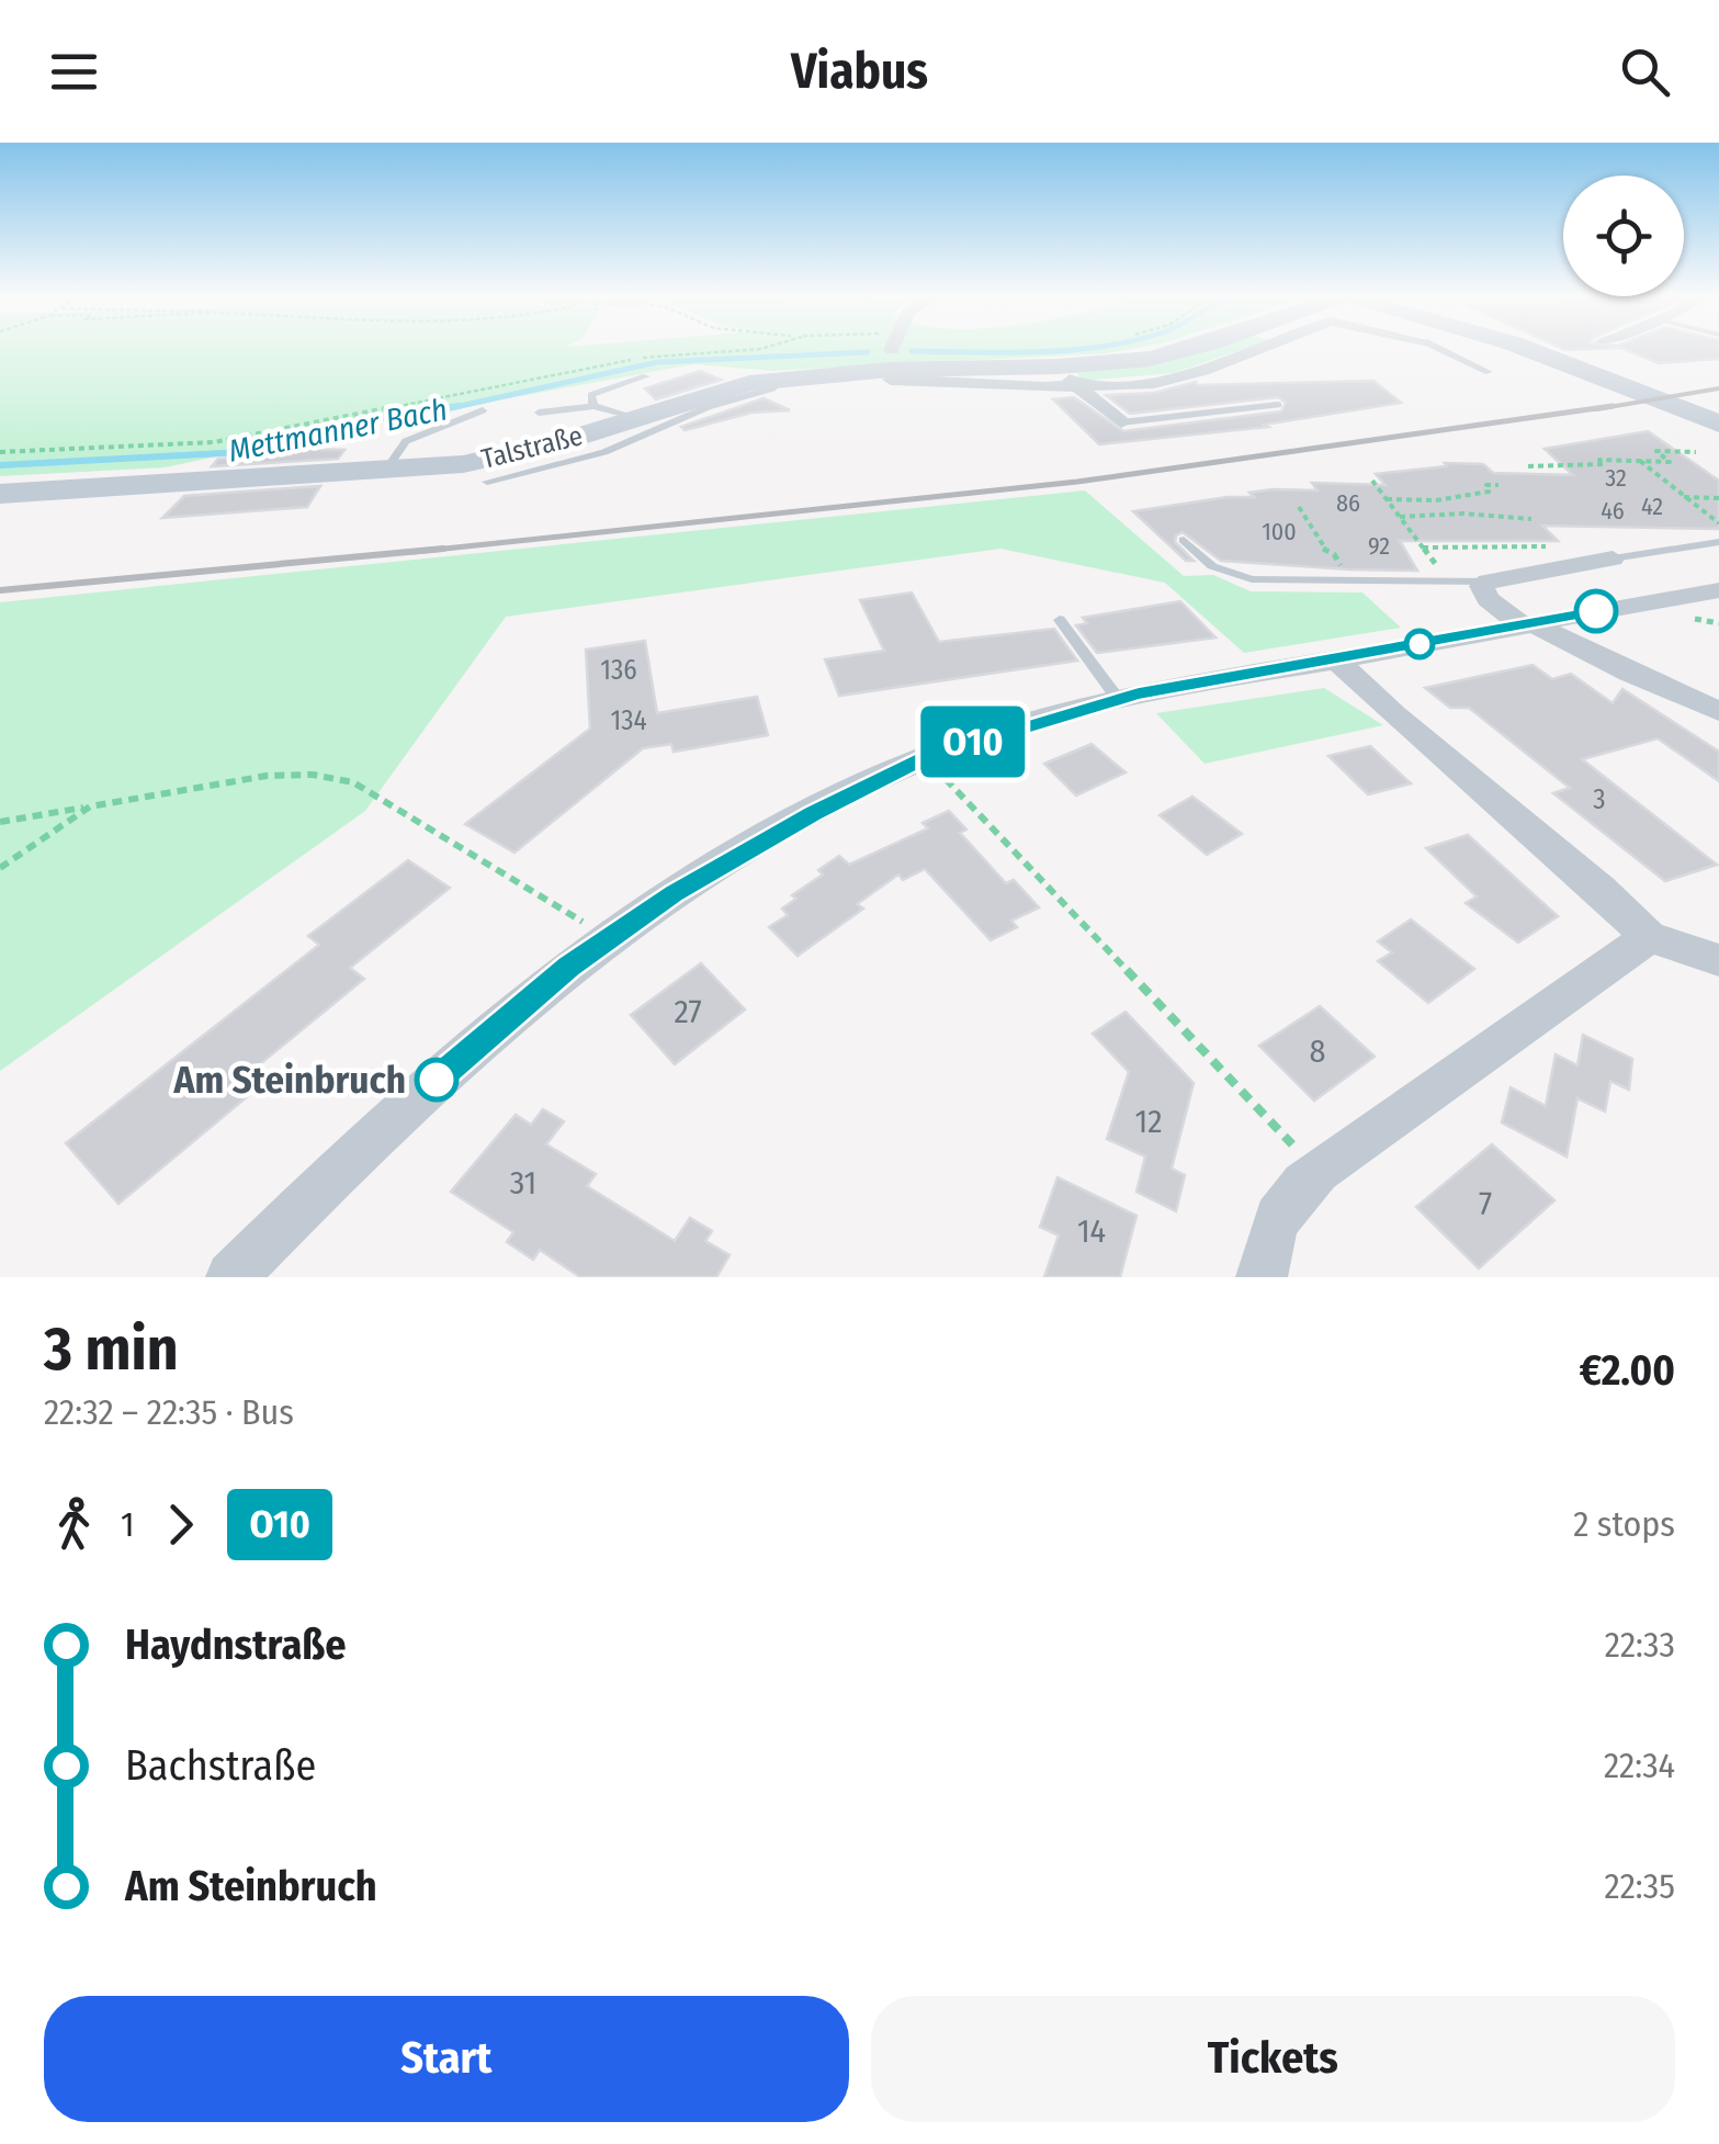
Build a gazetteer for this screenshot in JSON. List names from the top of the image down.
{
  "streets": {
    "main road": ["Talstraße"]
  },
  "water": ["Mettmanner Bach"],
  "places": ["Am Steinbruch"],
  "lines": ["bus line O10"],
  "house_numbers": [
    "32",
    "86",
    "42",
    "46",
    "100",
    "92",
    "136",
    "134",
    "3",
    "27",
    "8",
    "12",
    "31",
    "7",
    "14"
  ],
  "page": {
    "header": "Viabus",
    "on_map": "O10",
    "heading": ["3 min", "22:32 – 22:35 · Bus", "€2.00"],
    "legs": ["1", "O10", "2 stops"],
    "list": [
      {
        "name": "Haydnstraße",
        "value": "22:33"
      },
      {
        "name": "Bachstraße",
        "value": "22:34"
      },
      {
        "name": "Am Steinbruch",
        "value": "22:35"
      }
    ],
    "buttons": ["Start", "Tickets"]
  }
}
